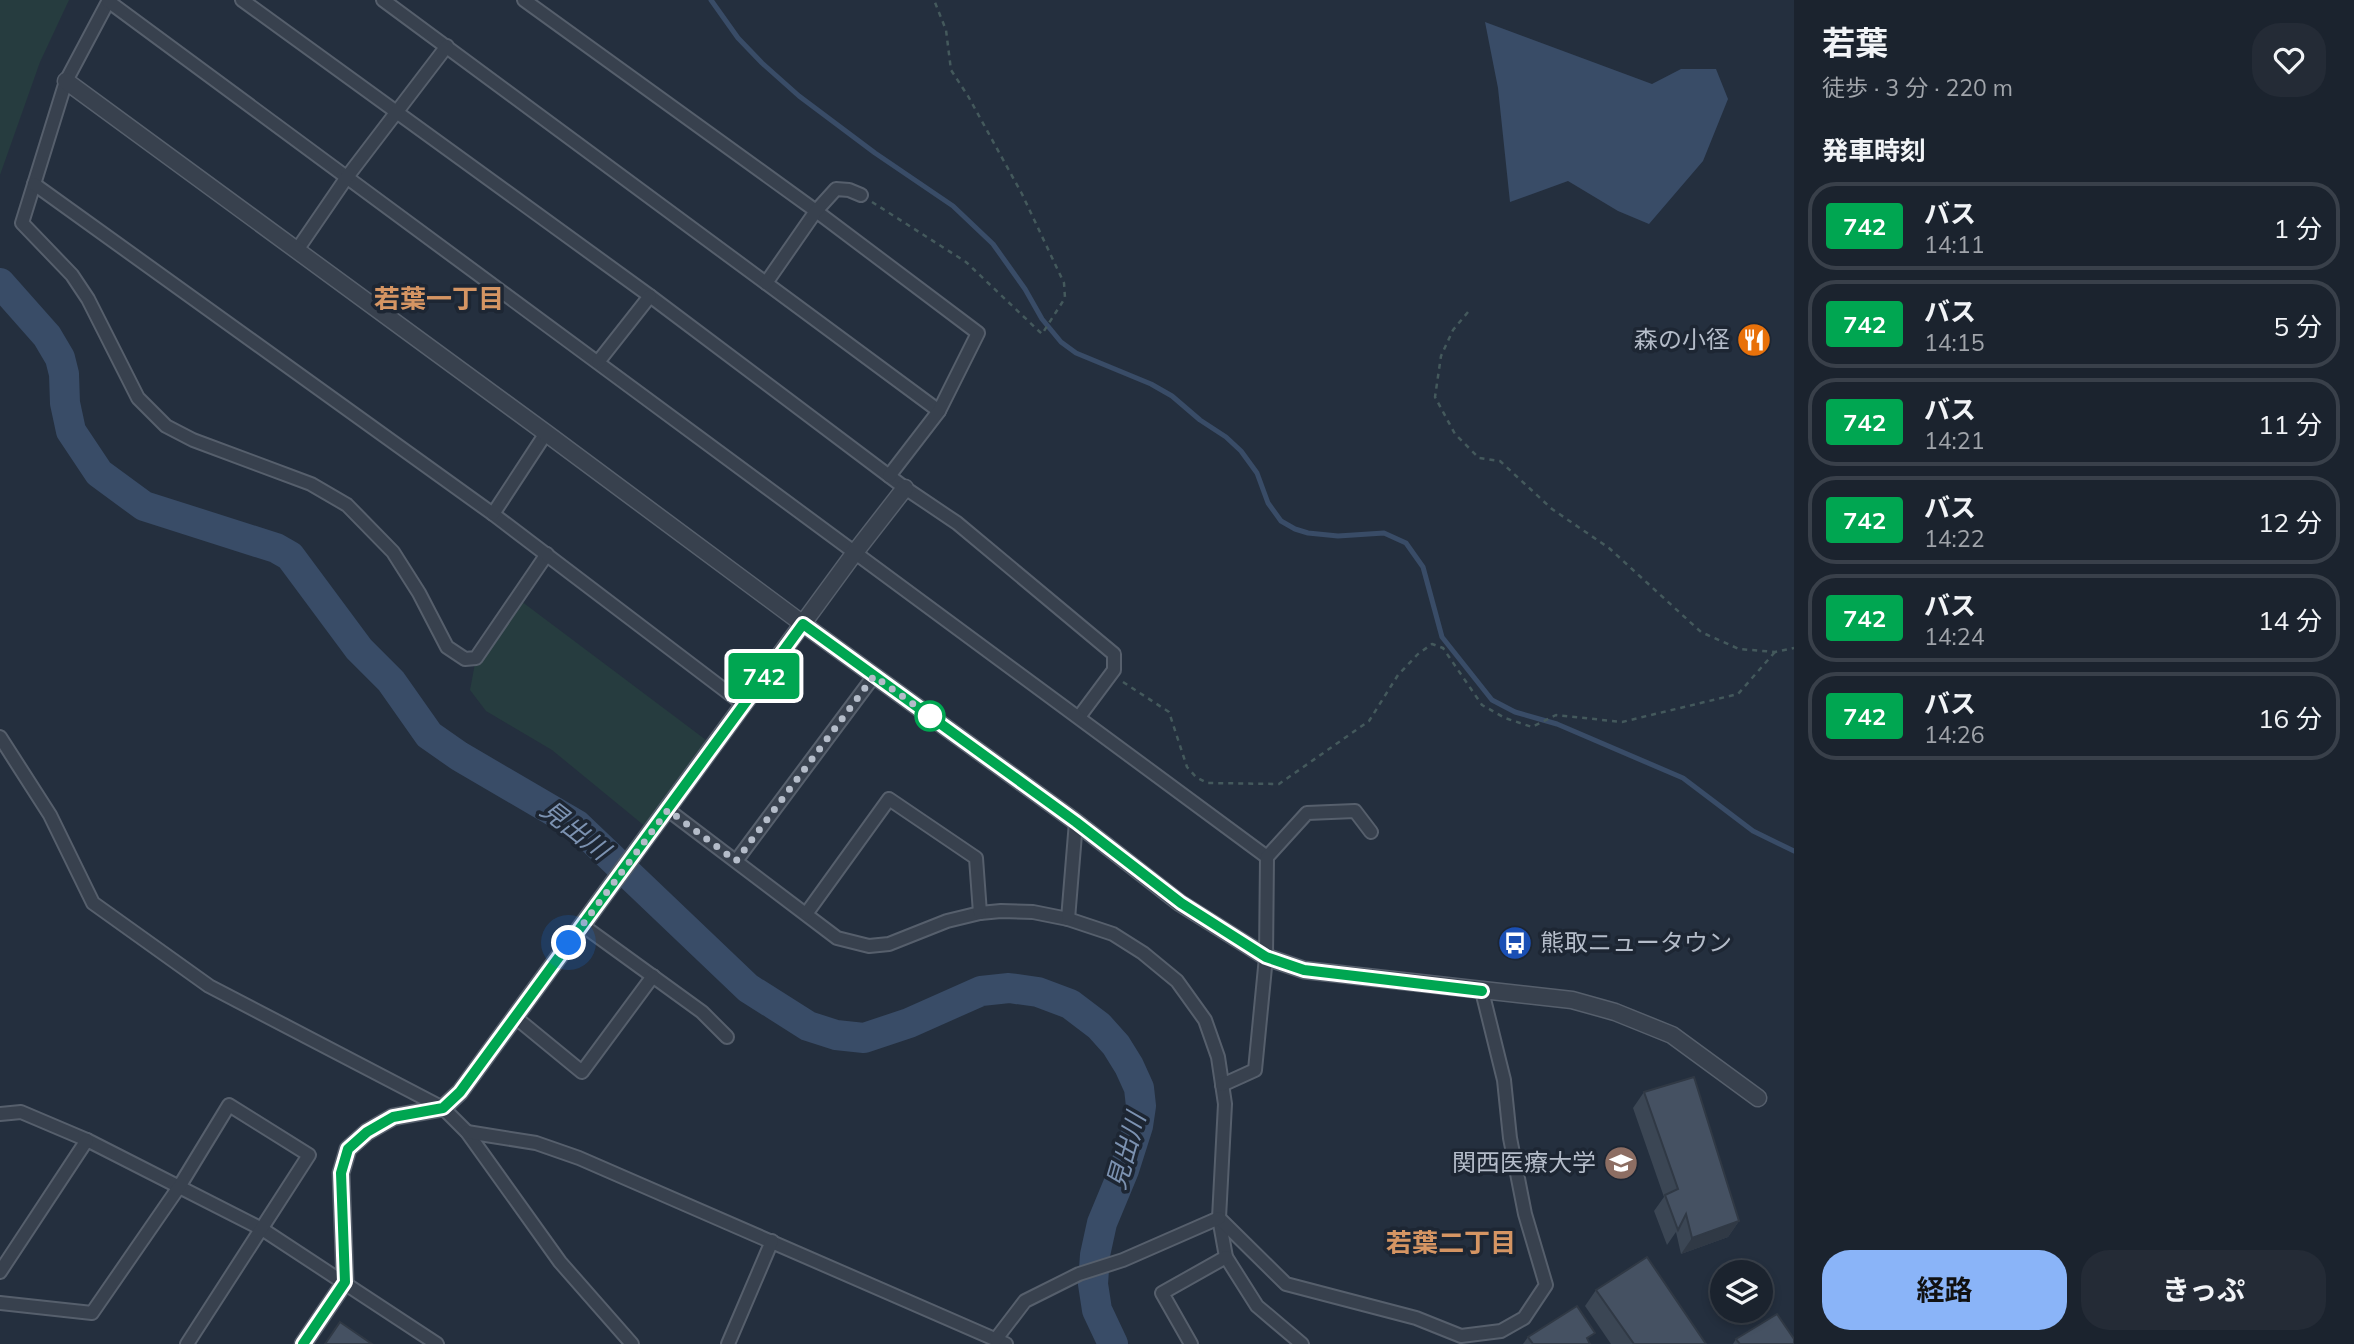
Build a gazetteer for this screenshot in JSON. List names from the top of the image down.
{
  "districts": ["若葉一丁目", "若葉二丁目"],
  "water": ["見出川"],
  "places": {
    "restaurant": ["森の小径"],
    "bus stop": ["熊取ニュータウン"],
    "school or university": ["関西医療大学"]
  },
  "lines": ["bus line 742"],
  "page": {
    "on_map": "742",
    "heading": [
      ["若葉", "徒歩 · 3 分 · 220 m"],
      "発車時刻"
    ],
    "list": [
      {
        "mark": "742",
        "name": "バス",
        "note": "14:11",
        "value": "1 分"
      },
      {
        "mark": "742",
        "name": "バス",
        "note": "14:15",
        "value": "5 分"
      },
      {
        "mark": "742",
        "name": "バス",
        "note": "14:21",
        "value": "11 分"
      },
      {
        "mark": "742",
        "name": "バス",
        "note": "14:22",
        "value": "12 分"
      },
      {
        "mark": "742",
        "name": "バス",
        "note": "14:24",
        "value": "14 分"
      },
      {
        "mark": "742",
        "name": "バス",
        "note": "14:26",
        "value": "16 分"
      }
    ],
    "buttons": ["経路", "きっぷ"]
  }
}
